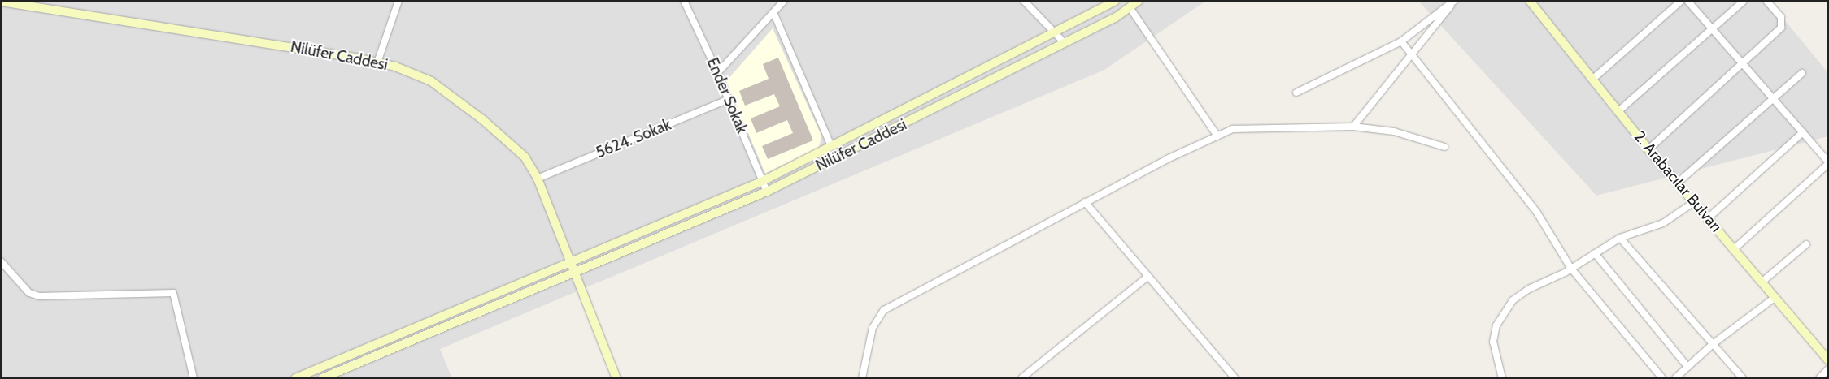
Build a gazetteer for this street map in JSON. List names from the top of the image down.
{
  "streets": {
    "street": [
      "Nilüfer Caddesi",
      "Ender Sokak",
      "5624. Sokak",
      "2. Arabacılar Bulvarı"
    ]
  },
  "crossings": [
    ["Nilüfer Caddesi", "Ender Sokak"],
    ["Nilüfer Caddesi", "5624. Sokak"],
    ["Ender Sokak", "5624. Sokak"]
  ]
}
